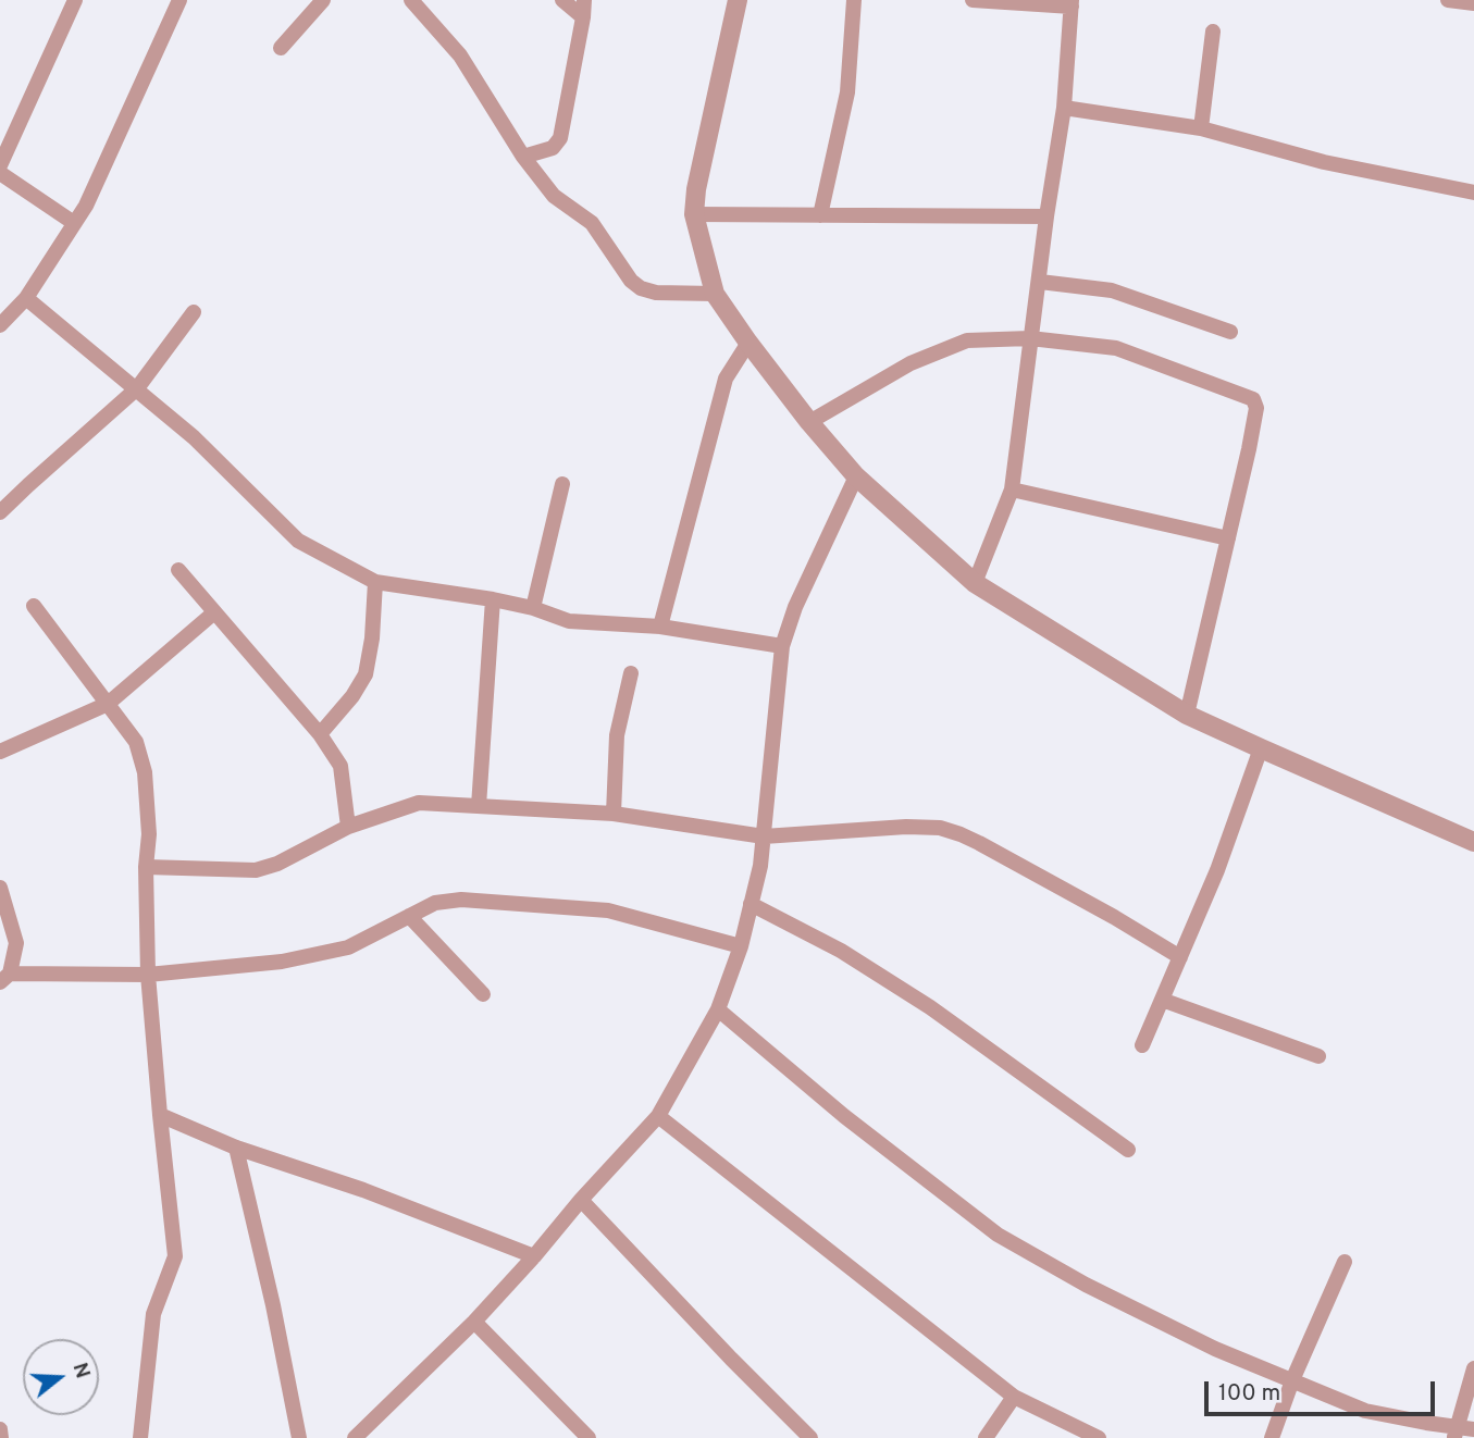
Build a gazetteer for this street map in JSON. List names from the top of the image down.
{
  "scale_bar": "100 m",
  "north": "right"
}
